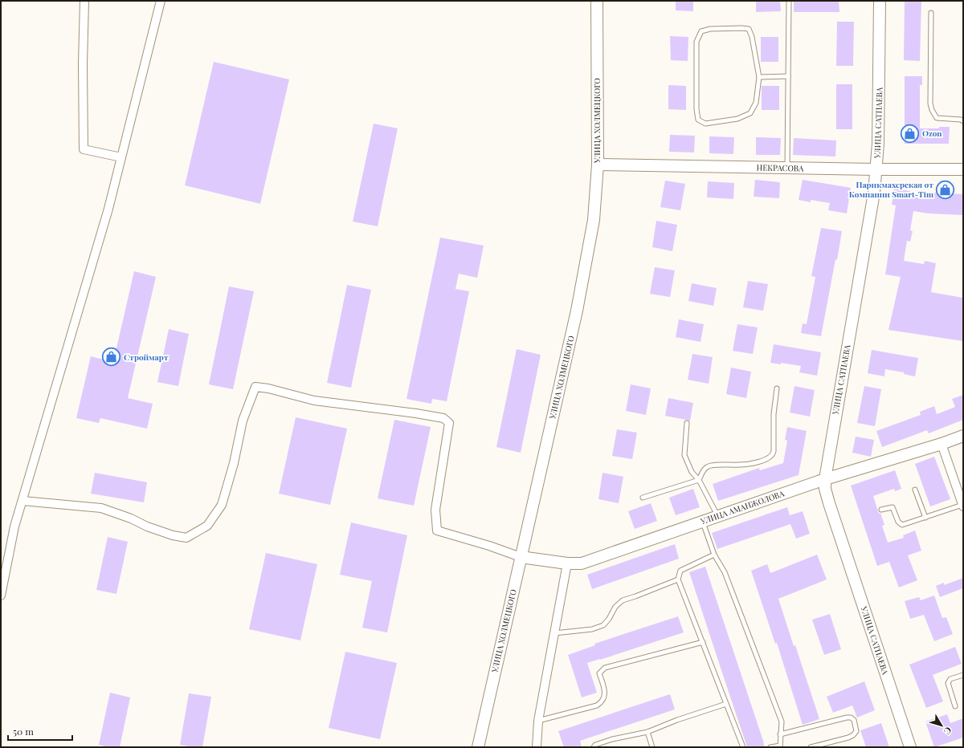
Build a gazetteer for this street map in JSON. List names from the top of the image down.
{
  "streets": {
    "street": [
      "УЛИЦА ХОЛМЕЦКОГО",
      "УЛИЦА САТПАЕВА",
      "НЕКРАСОВА",
      "УЛИЦА АМАНЖОЛОВА"
    ]
  },
  "crossings": [
    ["УЛИЦА ХОЛМЕЦКОГО", "НЕКРАСОВА"],
    ["УЛИЦА ХОЛМЕЦКОГО", "УЛИЦА АМАНЖОЛОВА"],
    ["УЛИЦА САТПАЕВА", "НЕКРАСОВА"],
    ["УЛИЦА САТПАЕВА", "УЛИЦА АМАНЖОЛОВА"]
  ],
  "places": {
    "shop": ["Ozon", "Парикмахерская от Компании Smart-Tim", "Строймарт"]
  },
  "scale_bar": "50 m",
  "north": "bottom right"
}
